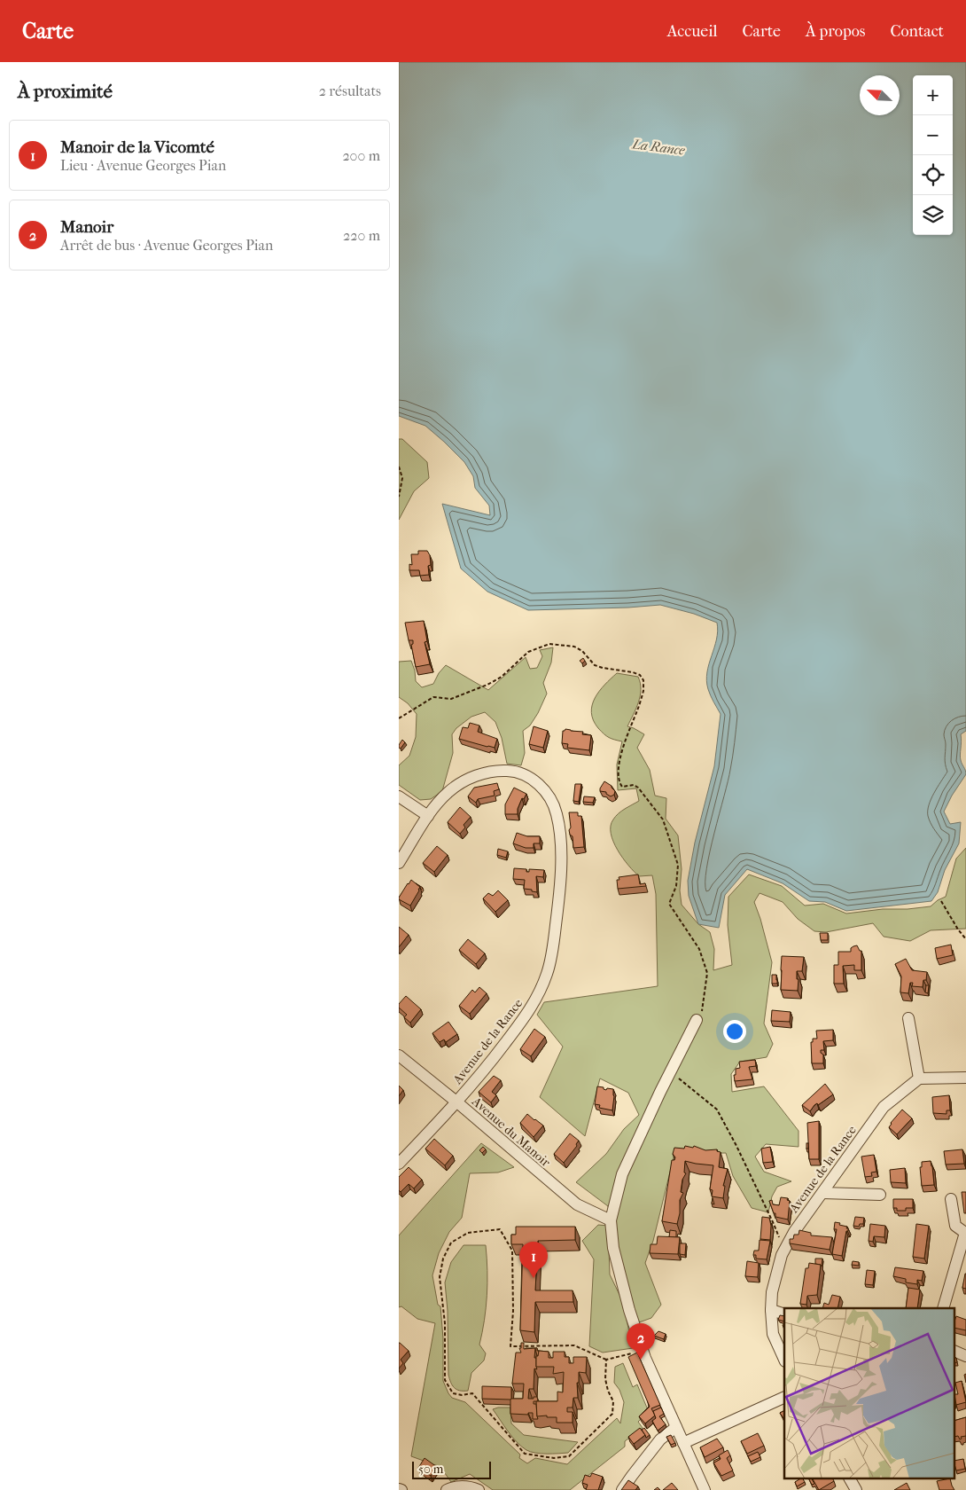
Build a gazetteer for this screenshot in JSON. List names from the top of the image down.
{
  "streets": {
    "street": ["Avenue de la Rance", "Avenue du Manoir"]
  },
  "crossings": [
    ["Avenue de la Rance", "Avenue du Manoir"]
  ],
  "water": ["La Rance"],
  "scale_bar": "50 m",
  "north": "top left",
  "page": {
    "header": "Carte",
    "nav": [
      "Accueil",
      "Carte",
      "À propos",
      "Contact"
    ],
    "heading": ["À proximité", "2 résultats"],
    "map_buttons": ["+", "−"],
    "list": [
      {
        "mark": "1",
        "name": "Manoir de la Vicomté",
        "note": "Lieu · Avenue Georges Pian",
        "value": "200 m"
      },
      {
        "mark": "2",
        "name": "Manoir",
        "note": "Arrêt de bus · Avenue Georges Pian",
        "value": "220 m"
      }
    ],
    "pins": ["1", "2"],
    "scale": "50 m"
  }
}
